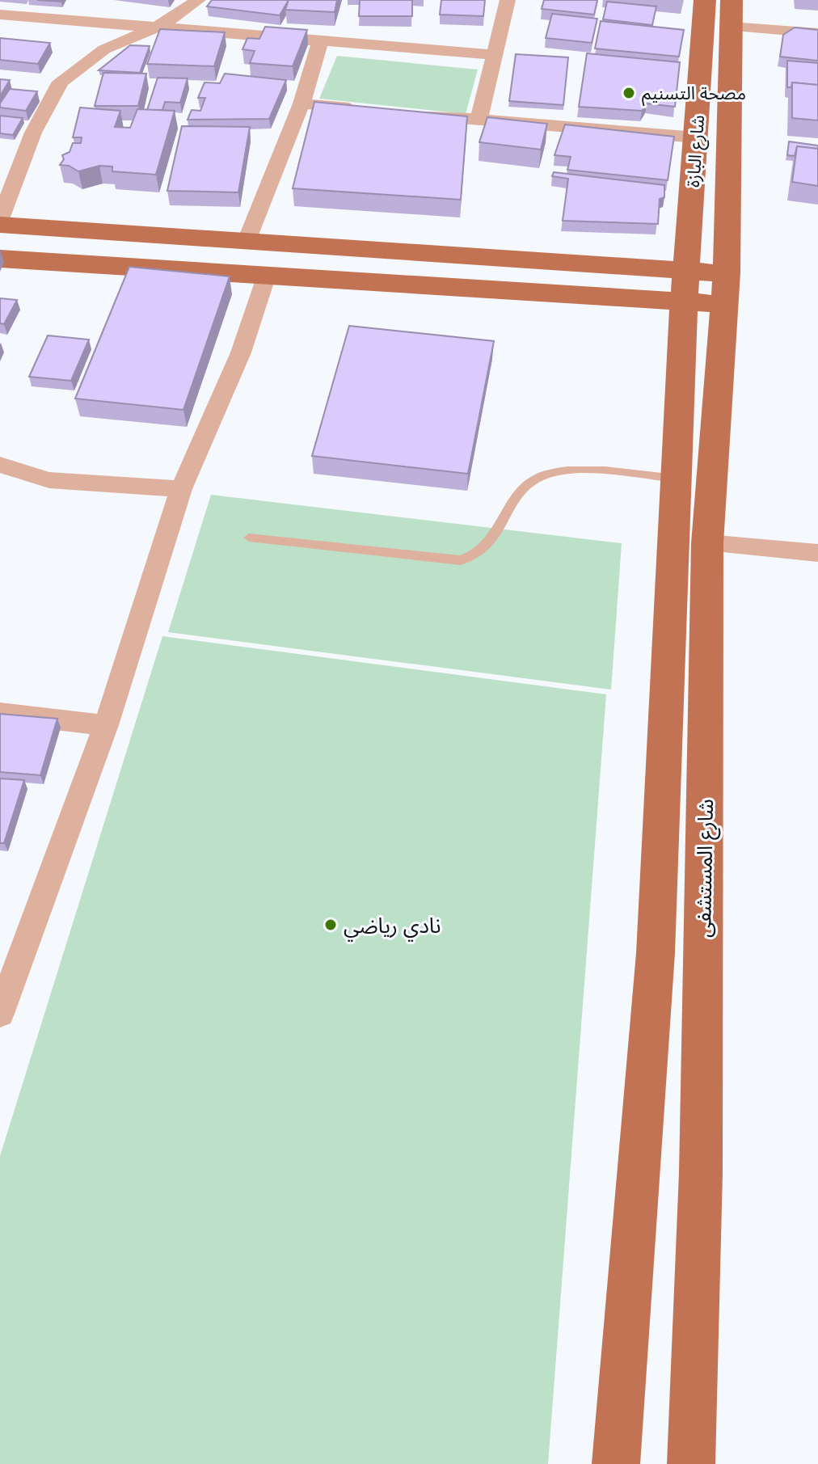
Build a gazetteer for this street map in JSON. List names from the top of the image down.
{
  "streets": {
    "main road": ["شارع البازة", "شارع المستشفى"]
  },
  "crossings": [
    ["شارع البازة", "شارع المستشفى"]
  ],
  "places": ["مصحة التسنيم", "نادي رياضي"]
}
